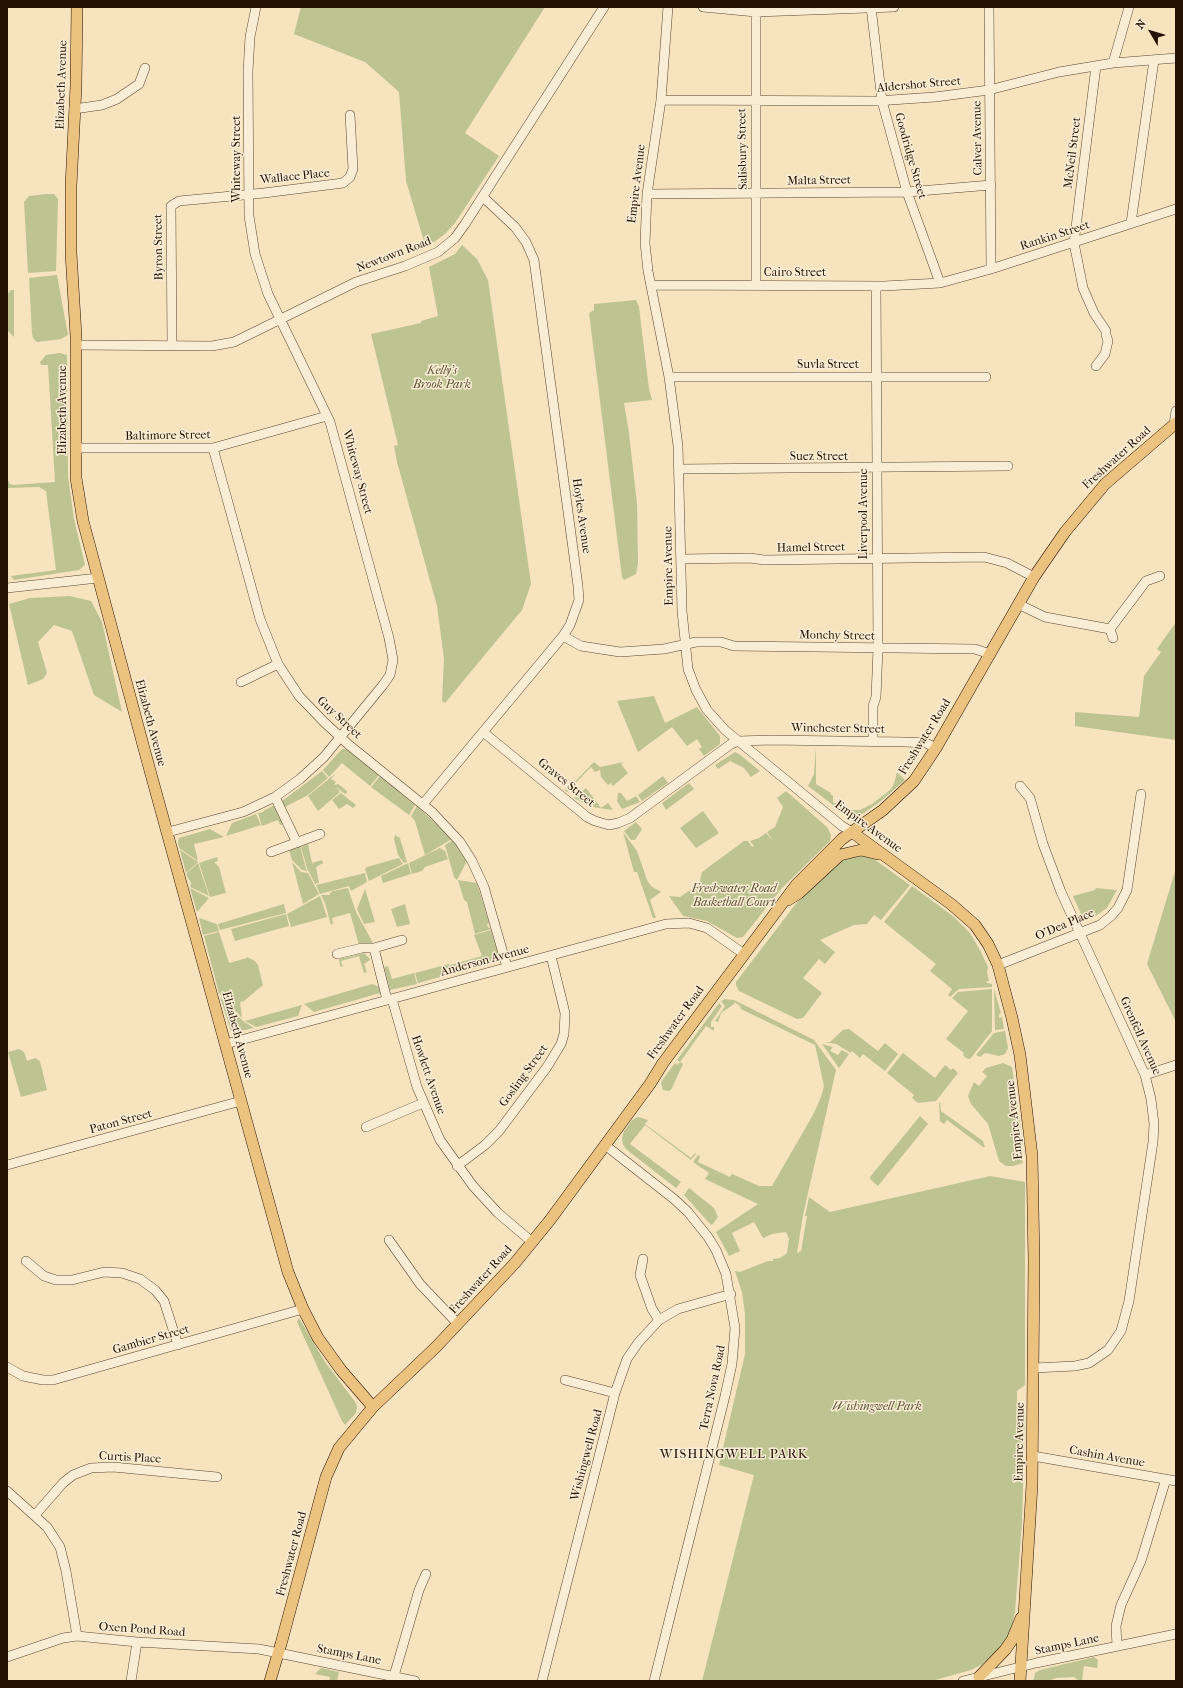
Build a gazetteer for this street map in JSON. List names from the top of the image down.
{
  "streets": {
    "main road": ["Elizabeth Avenue", "Empire Avenue", "Freshwater Road"],
    "street": [
      "Aldershot Street",
      "Calver Avenue",
      "Salisbury Street",
      "McNeil Street",
      "Goodridge Street",
      "Whiteway Street",
      "Wallace Place",
      "Malta Street",
      "Rankin Street",
      "Byron Street",
      "Newtown Road",
      "Cairo Street",
      "Suvla Street",
      "Baltimore Street",
      "Suez Street",
      "Liverpool Avenue",
      "Hoyles Avenue",
      "Hamel Street",
      "Monchy Street",
      "Guy Street",
      "Winchester Street",
      "Graves Street",
      "O'Dea Place",
      "Anderson Avenue",
      "Grenfell Avenue",
      "Howlett Avenue",
      "Gosling Street",
      "Paton Street",
      "Gambier Street",
      "Terra Nova Road",
      "Wishingwell Road",
      "Cashin Avenue",
      "Curtis Place",
      "Oxen Pond Road",
      "Stamps Lane"
    ]
  },
  "crossings": [
    ["Elizabeth Avenue", "Whiteway Street"],
    ["Elizabeth Avenue", "Newtown Road"],
    ["Elizabeth Avenue", "Baltimore Street"],
    ["Elizabeth Avenue", "Freshwater Road"],
    ["Elizabeth Avenue", "Anderson Avenue"],
    ["Elizabeth Avenue", "Paton Street"],
    ["Elizabeth Avenue", "Gambier Street"],
    ["Aldershot Street", "Calver Avenue"],
    ["Aldershot Street", "Salisbury Street"],
    ["Aldershot Street", "McNeil Street"],
    ["Aldershot Street", "Goodridge Street"],
    ["Aldershot Street", "Empire Avenue"],
    ["Calver Avenue", "Malta Street"],
    ["Calver Avenue", "Rankin Street"],
    ["Salisbury Street", "Malta Street"],
    ["Salisbury Street", "Cairo Street"],
    ["McNeil Street", "Rankin Street"],
    ["Goodridge Street", "Malta Street"],
    ["Goodridge Street", "Rankin Street"],
    ["Goodridge Street", "Cairo Street"],
    ["Whiteway Street", "Wallace Place"],
    ["Whiteway Street", "Byron Street"],
    ["Whiteway Street", "Newtown Road"],
    ["Whiteway Street", "Baltimore Street"],
    ["Whiteway Street", "Guy Street"],
    ["Wallace Place", "Byron Street"],
    ["Malta Street", "Empire Avenue"],
    ["Empire Avenue", "Cairo Street"],
    ["Empire Avenue", "Suvla Street"],
    ["Empire Avenue", "Suez Street"],
    ["Empire Avenue", "Freshwater Road"],
    ["Empire Avenue", "Hamel Street"],
    ["Empire Avenue", "Monchy Street"],
    ["Empire Avenue", "Winchester Street"],
    ["Empire Avenue", "Graves Street"],
    ["Empire Avenue", "O'Dea Place"],
    ["Empire Avenue", "Grenfell Avenue"],
    ["Empire Avenue", "Cashin Avenue"],
    ["Empire Avenue", "Stamps Lane"],
    ["Rankin Street", "Cairo Street"],
    ["Byron Street", "Newtown Road"],
    ["Newtown Road", "Hoyles Avenue"],
    ["Cairo Street", "Liverpool Avenue"],
    ["Suvla Street", "Liverpool Avenue"],
    ["Baltimore Street", "Guy Street"],
    ["Suez Street", "Liverpool Avenue"],
    ["Freshwater Road", "Hamel Street"],
    ["Freshwater Road", "Monchy Street"],
    ["Freshwater Road", "Winchester Street"],
    ["Freshwater Road", "Anderson Avenue"],
    ["Freshwater Road", "Howlett Avenue"],
    ["Freshwater Road", "Terra Nova Road"],
    ["Freshwater Road", "Oxen Pond Road"],
    ["Freshwater Road", "Stamps Lane"],
    ["Liverpool Avenue", "Hamel Street"],
    ["Liverpool Avenue", "Monchy Street"],
    ["Liverpool Avenue", "Winchester Street"],
    ["Hoyles Avenue", "Monchy Street"],
    ["Hoyles Avenue", "Guy Street"],
    ["Hoyles Avenue", "Graves Street"],
    ["Guy Street", "Anderson Avenue"],
    ["Winchester Street", "Graves Street"],
    ["O'Dea Place", "Grenfell Avenue"],
    ["Anderson Avenue", "Howlett Avenue"],
    ["Anderson Avenue", "Gosling Street"],
    ["Howlett Avenue", "Gosling Street"],
    ["Terra Nova Road", "Wishingwell Road"],
    ["Oxen Pond Road", "Stamps Lane"]
  ],
  "districts": ["WISHINGWELL PARK"],
  "parks": ["Kelly's Brook Park", "Freshwater Road Basketball Court", "Wishingwell Park"],
  "north": "top left"
}
